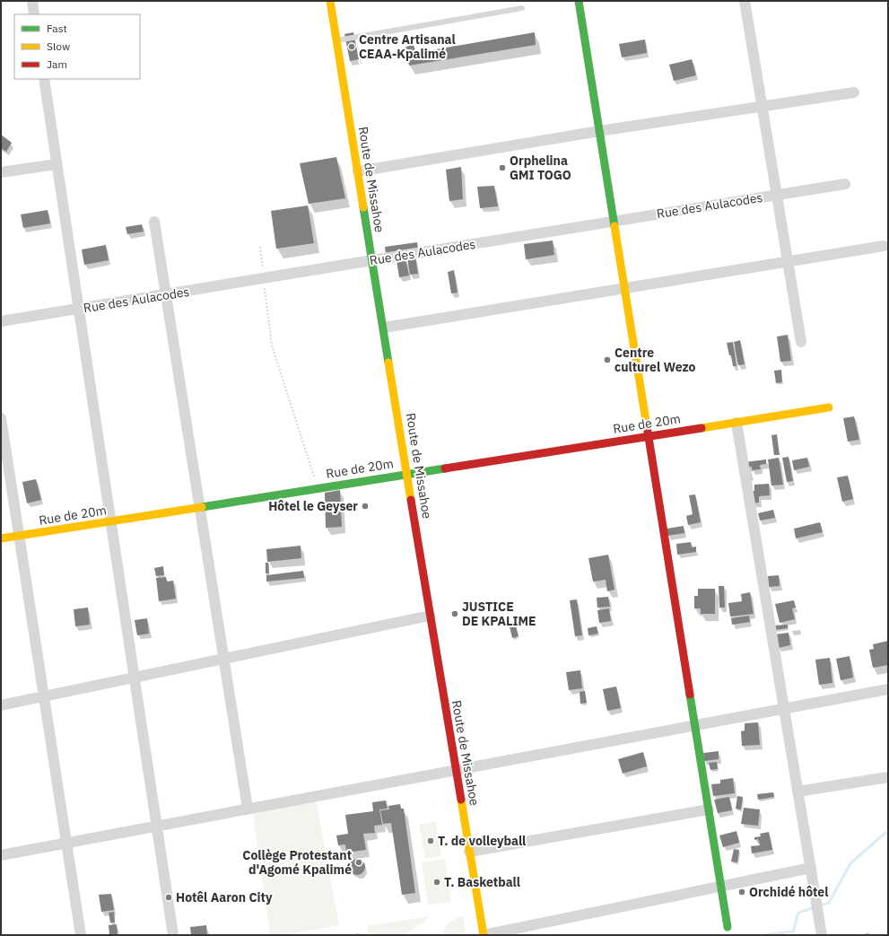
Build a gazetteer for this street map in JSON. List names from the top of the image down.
{
  "streets": {
    "street": ["Route de Missahoe", "Rue des Aulacodes", "Rue de 20m"]
  },
  "crossings": [
    ["Route de Missahoe", "Rue des Aulacodes"],
    ["Route de Missahoe", "Rue de 20m"]
  ],
  "places": [
    "Centre Artisanal CEAA-Kpalimé",
    "Orphelina GMI TOGO",
    "Centre culturel Wezo",
    "Hôtel le Geyser",
    "JUSTICE DE KPALIME",
    "T. de volleyball",
    "Collège Protestant d'Agomé Kpalimé",
    "T. Basketball",
    "Orchidé hôtel",
    "Hotêl Aaron City"
  ],
  "legend": ["Fast", "Slow", "Jam"]
}
